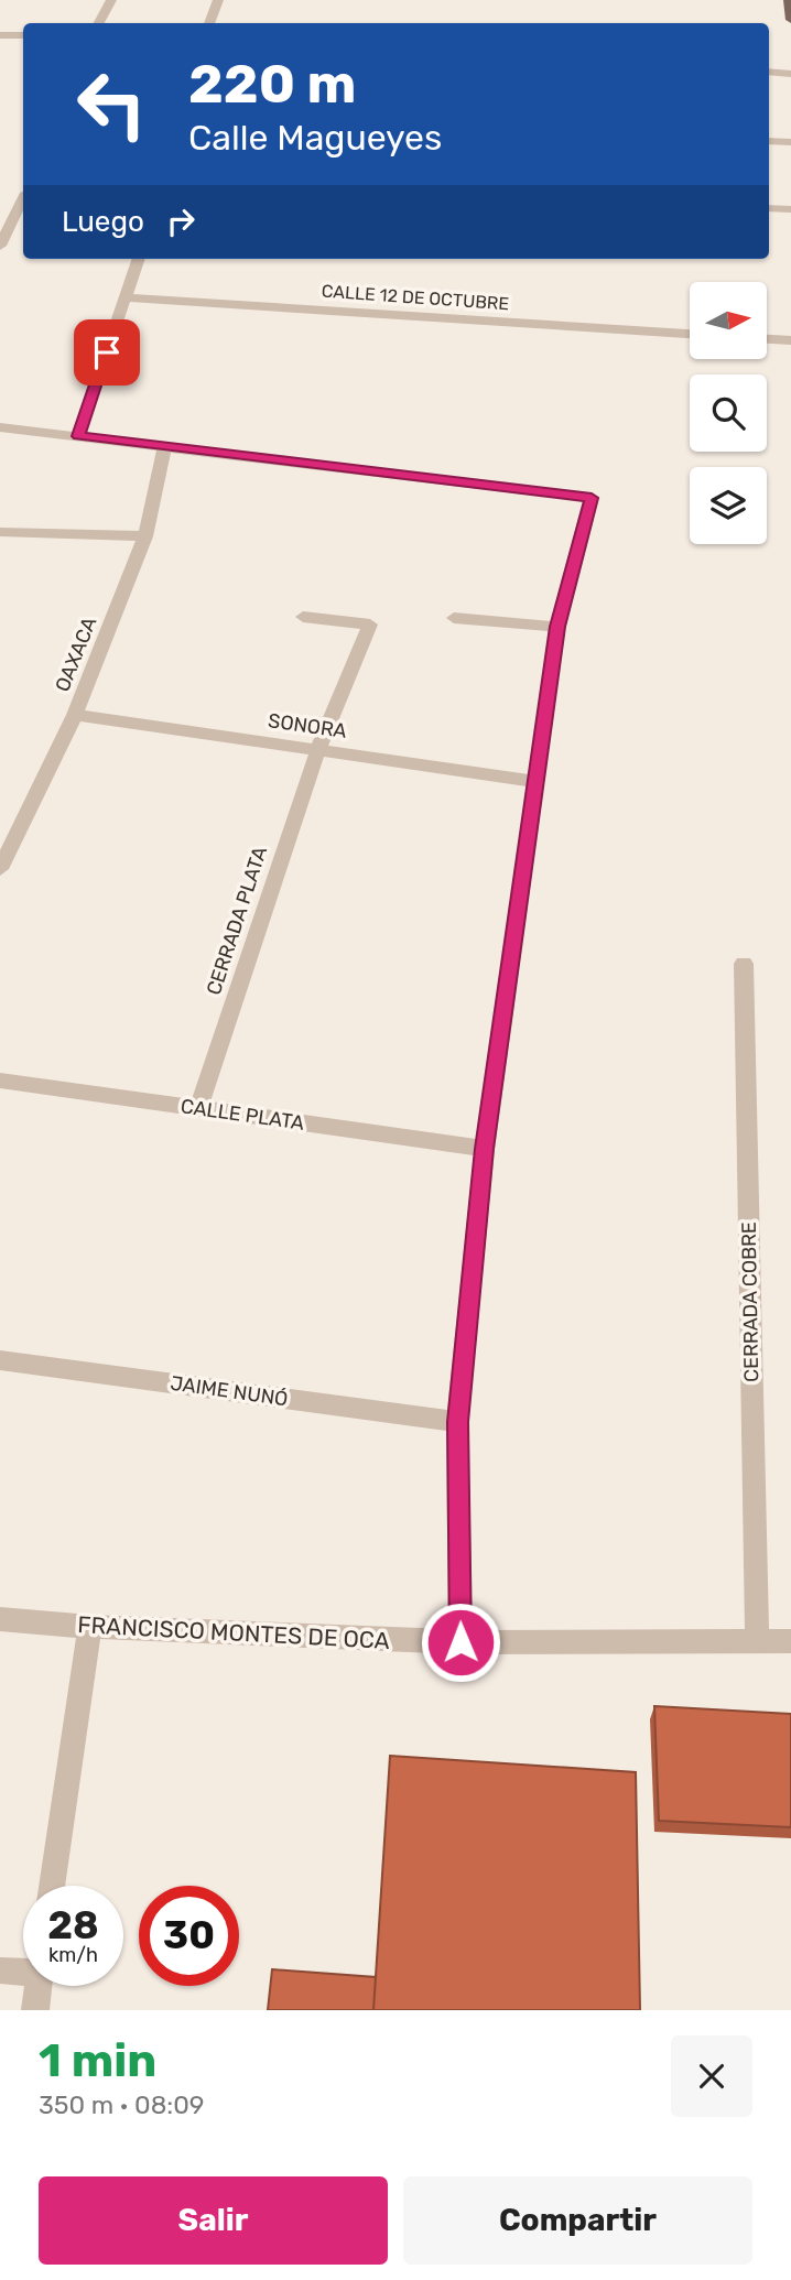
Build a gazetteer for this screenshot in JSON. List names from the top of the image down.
{
  "streets": {
    "street": [
      "CALLE 12 DE OCTUBRE",
      "OAXACA",
      "SONORA",
      "CERRADA PLATA",
      "CALLE PLATA",
      "CERRADA COBRE",
      "JAIME NUNÓ",
      "FRANCISCO MONTES DE OCA"
    ]
  },
  "crossings": [
    ["OAXACA", "SONORA"],
    ["SONORA", "CERRADA PLATA"],
    ["CERRADA PLATA", "CALLE PLATA"],
    ["CERRADA COBRE", "FRANCISCO MONTES DE OCA"]
  ],
  "north": "right",
  "page": {
    "turn": ["220 m", "Calle Magueyes"],
    "then": "Luego",
    "speed": "28 km/h",
    "limit": "30",
    "heading": ["1 min", "350 m · 08:09"],
    "buttons": ["Salir", "Compartir"]
  }
}
